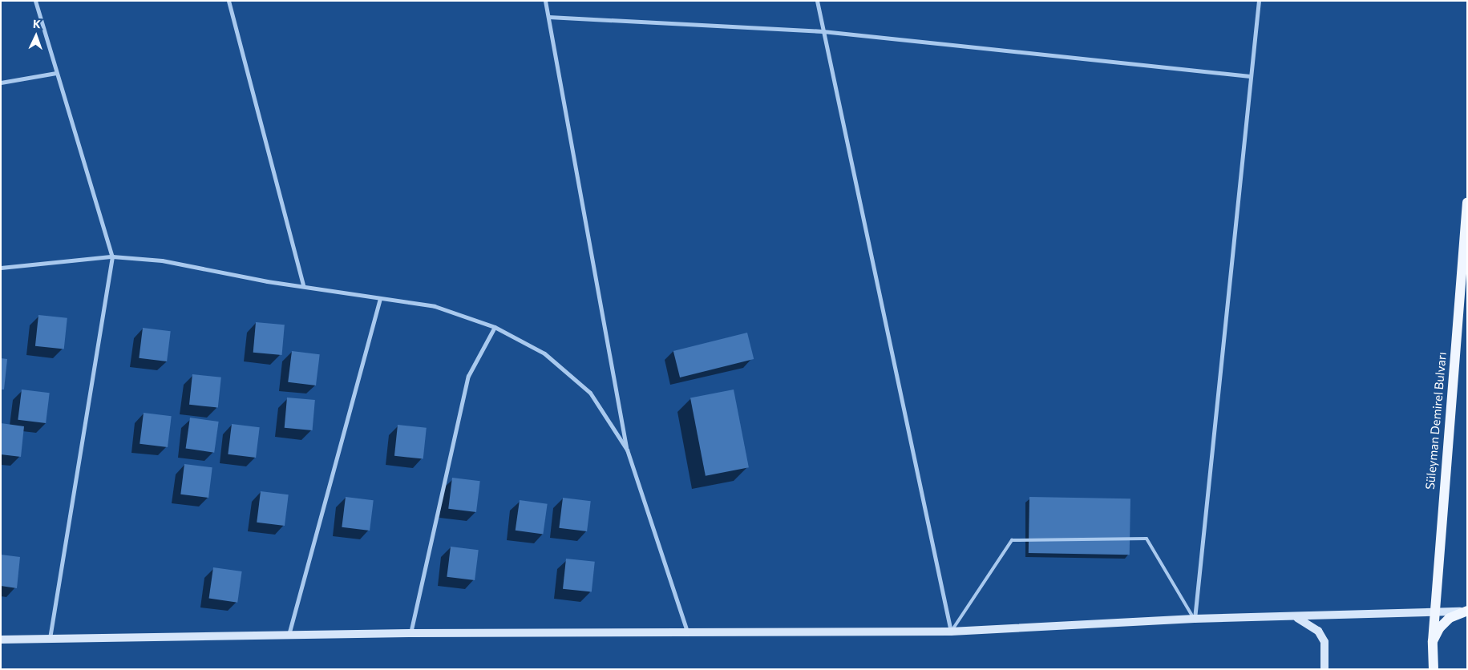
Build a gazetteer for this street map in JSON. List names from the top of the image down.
{
  "streets": {
    "main road": ["Süleyman Demirel Bulvarı"]
  },
  "north": "top"
}
